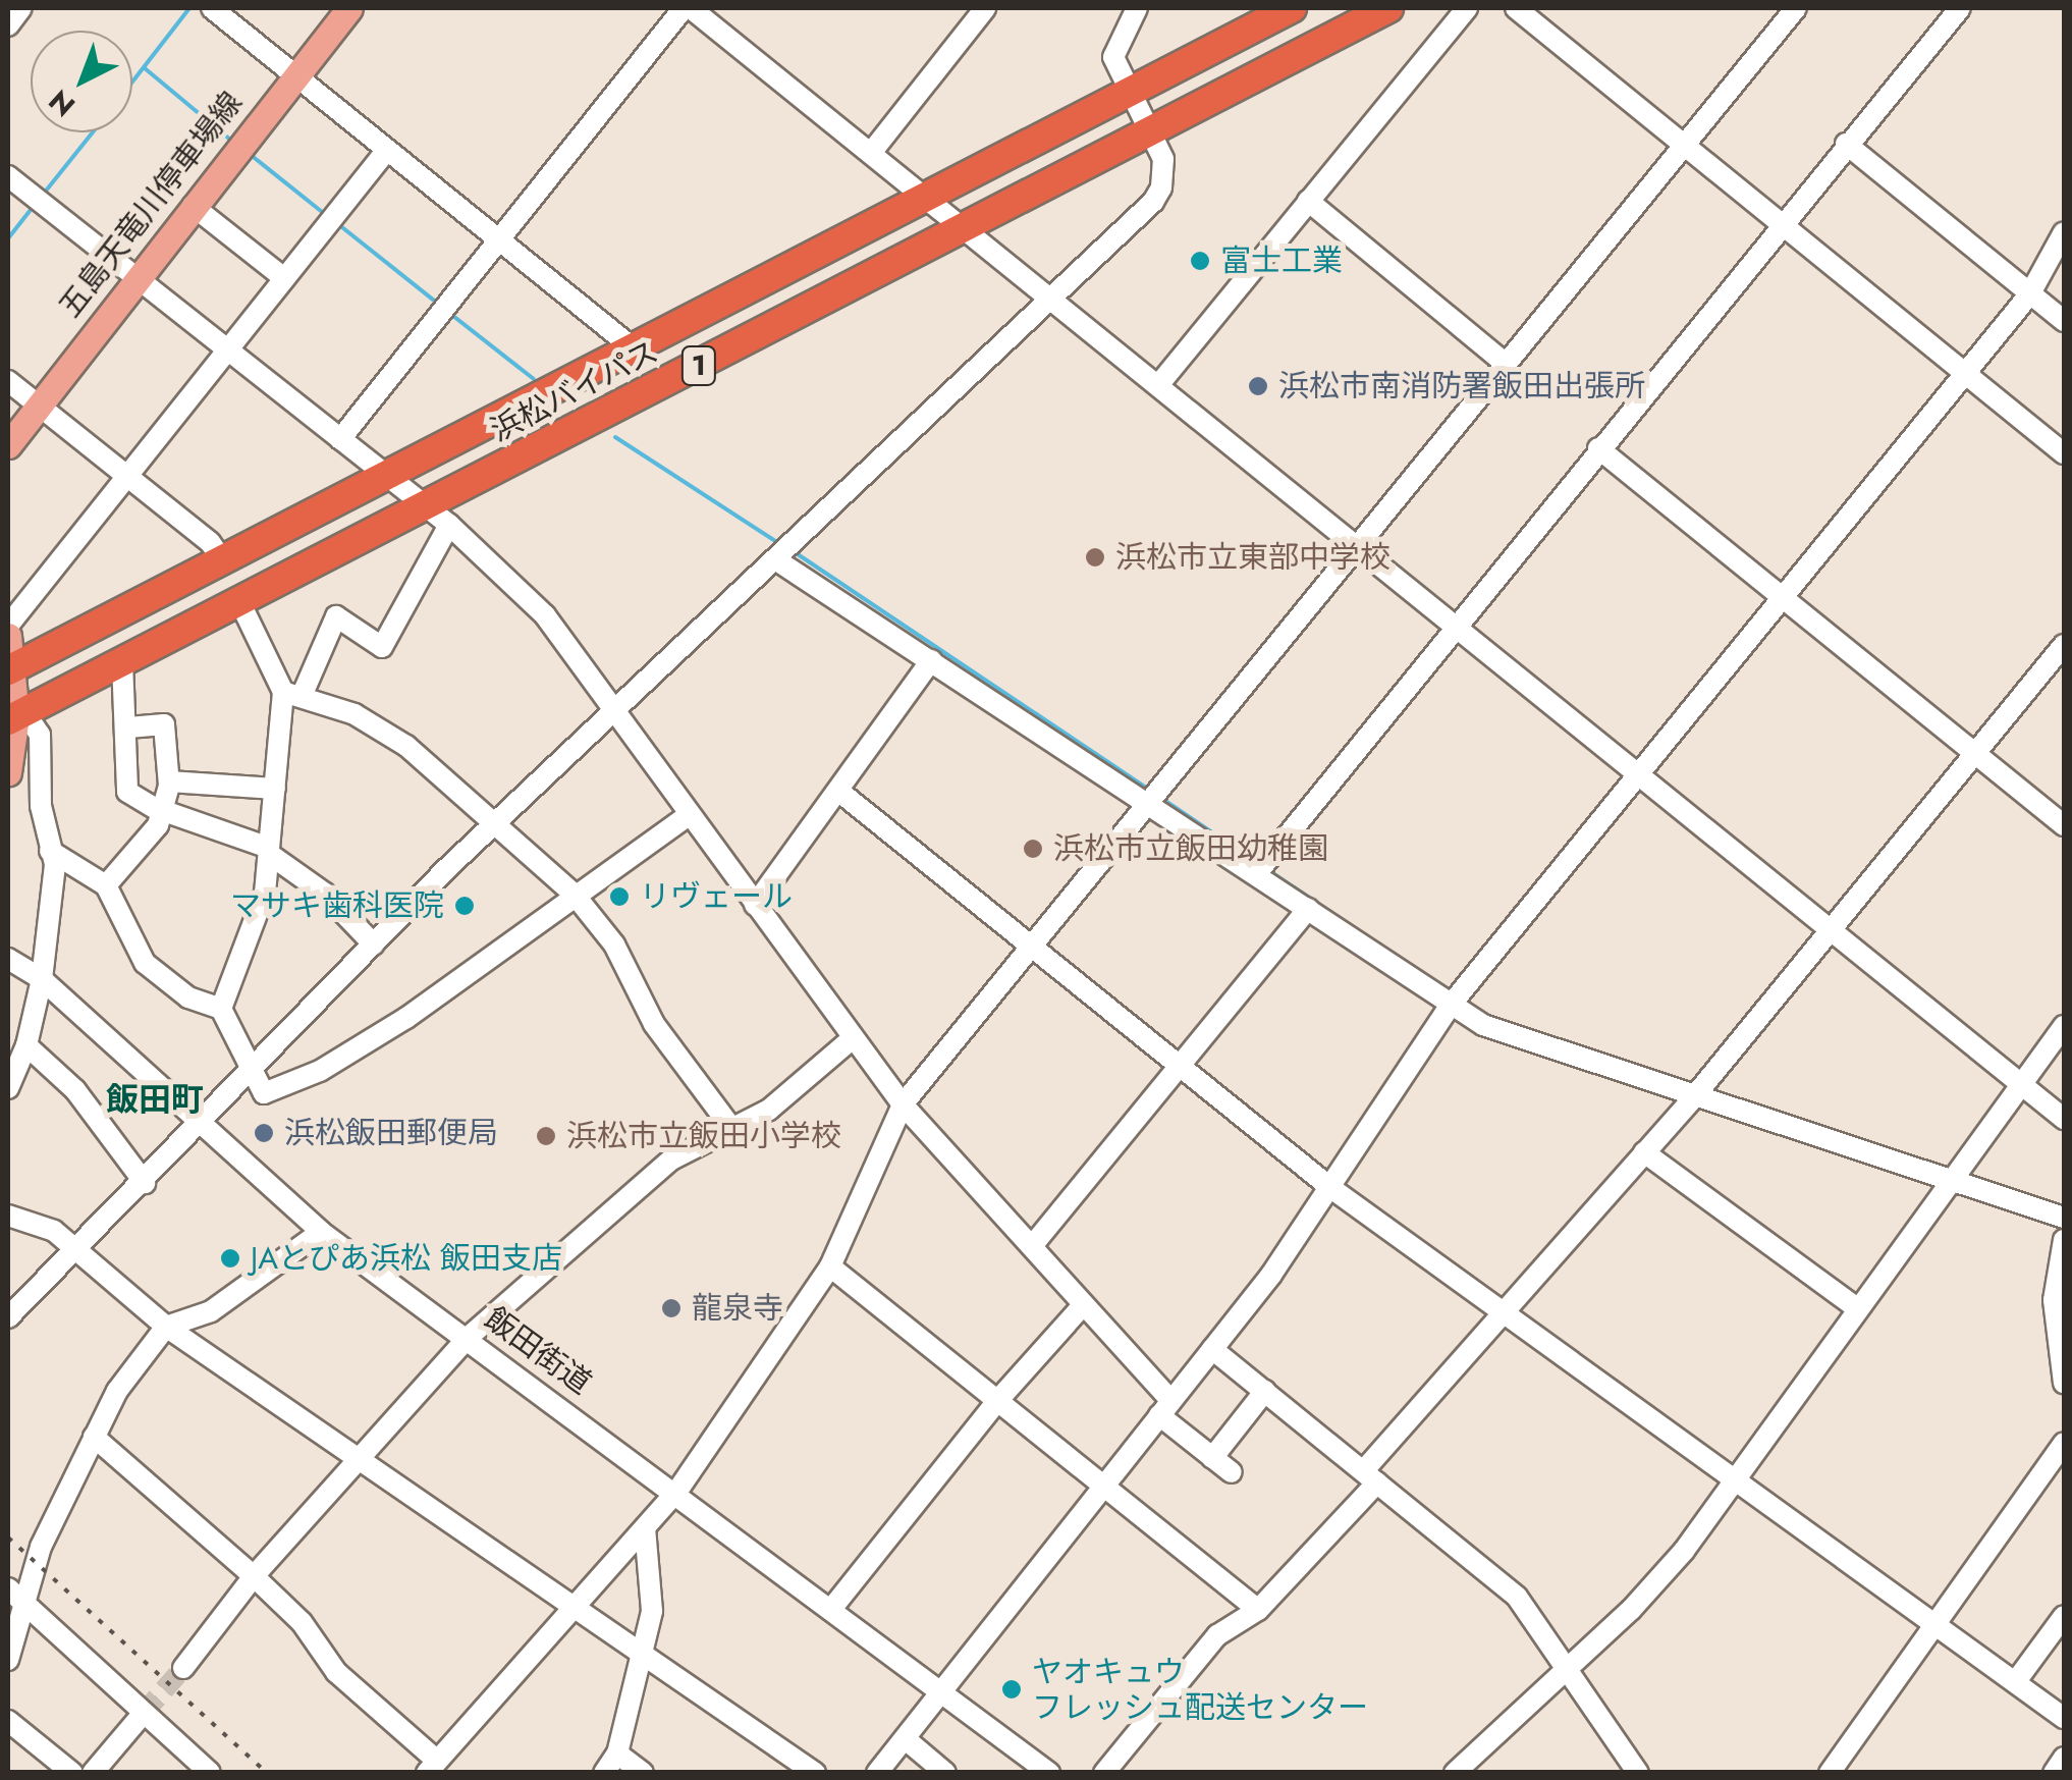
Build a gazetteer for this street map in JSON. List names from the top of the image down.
{
  "streets": {
    "highway": ["1", "浜松バイパス"],
    "main road": ["五島天竜川停車場線"],
    "street": ["飯田街道"]
  },
  "districts": ["飯田町"],
  "places": [
    "富士工業",
    "浜松市南消防署飯田出張所",
    "浜松市立東部中学校",
    "浜松市立飯田幼稚園",
    "リヴェール",
    "マサキ歯科医院",
    "浜松飯田郵便局",
    "浜松市立飯田小学校",
    "JAとぴあ浜松 飯田支店",
    "龍泉寺",
    "ヤオキュウ フレッシュ配送センター"
  ],
  "north": "bottom left"
}
